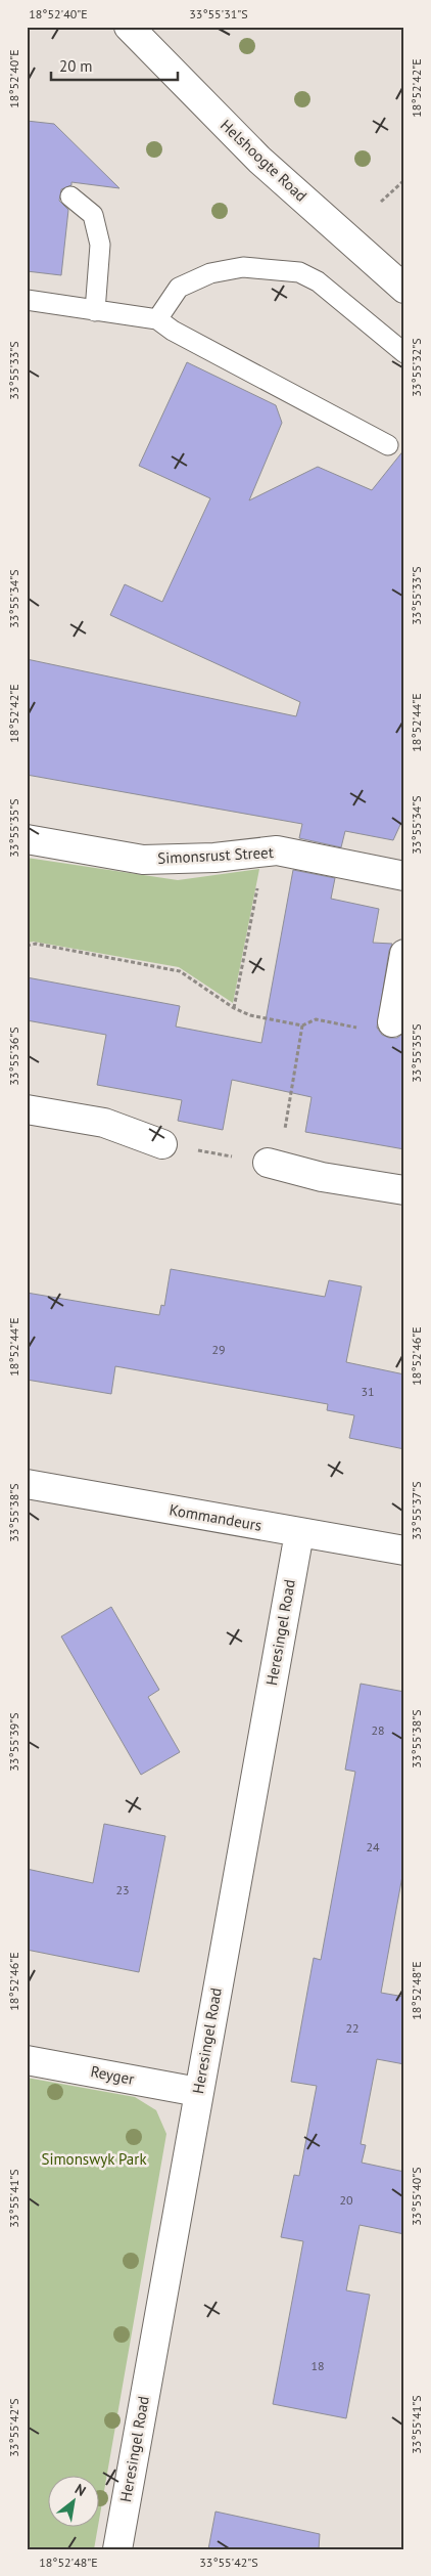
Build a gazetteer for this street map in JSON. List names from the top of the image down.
{
  "streets": {
    "street": [
      "Helshoogte Road",
      "Simonsrust Street",
      "Kommandeurs",
      "Heresingel Road",
      "Reyger"
    ]
  },
  "crossings": [
    ["Kommandeurs", "Heresingel Road"],
    ["Heresingel Road", "Reyger"]
  ],
  "parks": ["Simonswyk Park"],
  "house_numbers": [
    "29",
    "31",
    "28",
    "24",
    "23",
    "22",
    "20",
    "18"
  ],
  "scale_bar": "20 m",
  "north": "top right",
  "coordinates": [
    "18°52'40\"E",
    "33°55'31\"S",
    "18°52'42\"E",
    "33°55'32\"S",
    "33°55'33\"S",
    "33°55'34\"S",
    "18°52'44\"E",
    "33°55'35\"S",
    "33°55'36\"S",
    "18°52'46\"E",
    "33°55'37\"S",
    "33°55'38\"S",
    "33°55'39\"S",
    "18°52'48\"E",
    "33°55'40\"S",
    "33°55'41\"S",
    "33°55'42\"S"
  ]
}
